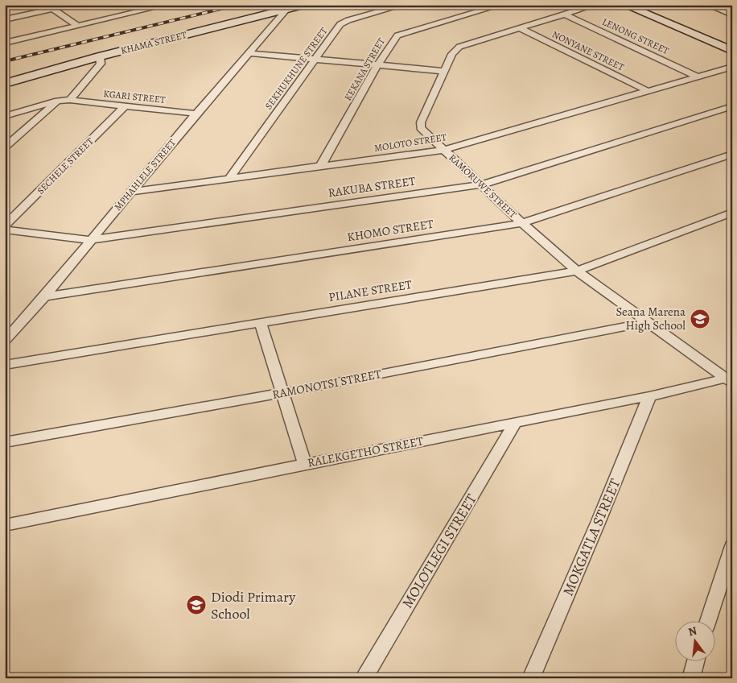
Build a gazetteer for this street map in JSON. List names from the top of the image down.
{
  "streets": {
    "street": [
      "LENONG STREET",
      "KHAMA STREET",
      "NONYANE STREET",
      "SEKHUKHUNE STREET",
      "KEKANA STREET",
      "KGARI STREET",
      "MOLOTO STREET",
      "SECHELE STREET",
      "MPHAHLELE STREET",
      "RAMORUWE STREET",
      "RAKUBA STREET",
      "KHOMO STREET",
      "PILANE STREET",
      "RAMONOTSI STREET",
      "RALEKGETHO STREET",
      "MOKGATLA STREET",
      "MOLOTLEGI STREET"
    ]
  },
  "crossings": [
    ["LENONG STREET", "MOLOTO STREET"],
    ["LENONG STREET", "RAMORUWE STREET"],
    ["KHAMA STREET", "KGARI STREET"],
    ["KHAMA STREET", "MPHAHLELE STREET"],
    ["NONYANE STREET", "MOLOTO STREET"],
    ["NONYANE STREET", "RAMORUWE STREET"],
    ["SEKHUKHUNE STREET", "MOLOTO STREET"],
    ["KEKANA STREET", "MOLOTO STREET"],
    ["KGARI STREET", "SECHELE STREET"],
    ["KGARI STREET", "MPHAHLELE STREET"],
    ["MOLOTO STREET", "MPHAHLELE STREET"],
    ["MOLOTO STREET", "RAMORUWE STREET"],
    ["MPHAHLELE STREET", "RAKUBA STREET"],
    ["MPHAHLELE STREET", "KHOMO STREET"],
    ["RAMORUWE STREET", "RAKUBA STREET"],
    ["RAMORUWE STREET", "KHOMO STREET"],
    ["RAMORUWE STREET", "PILANE STREET"],
    ["RAMORUWE STREET", "RAMONOTSI STREET"],
    ["RAMORUWE STREET", "RALEKGETHO STREET"],
    ["RALEKGETHO STREET", "MOKGATLA STREET"],
    ["RALEKGETHO STREET", "MOLOTLEGI STREET"]
  ],
  "places": {
    "school or university": ["Seana Marena High School", "Diodi Primary School"]
  },
  "north": "top"
}
